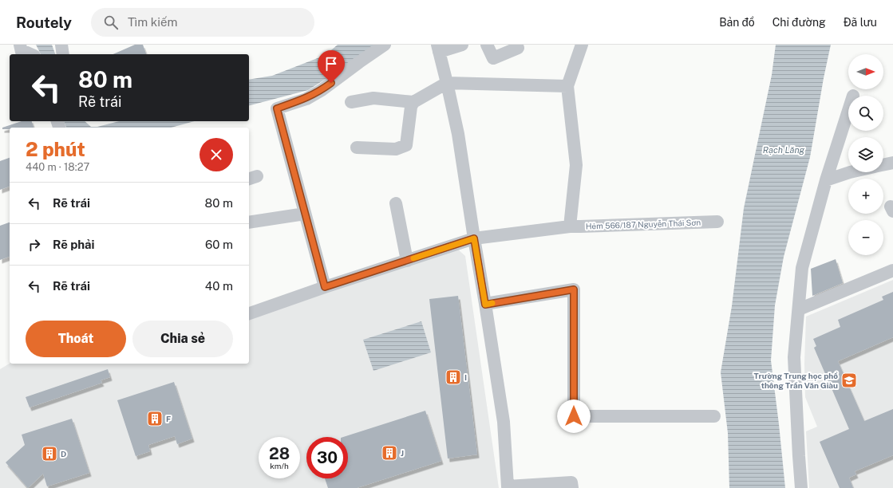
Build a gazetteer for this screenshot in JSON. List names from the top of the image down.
{
  "streets": {
    "street": ["Hẻm 566/187 Nguyễn Thái Sơn"]
  },
  "water": ["Rạch Lăng"],
  "places": {
    "building": [
      "I",
      "F",
      "J",
      "D"
    ],
    "school or university": ["Trường Trung học phổ thông Trần Văn Giàu"]
  },
  "north": "right",
  "page": {
    "header": "Routely",
    "search": "Tìm kiếm",
    "nav": ["Bản đồ", "Chỉ đường", "Đã lưu"],
    "map_buttons": ["+", "−"],
    "turn": ["80 m", "Rẽ trái"],
    "heading": ["2 phút", "440 m · 18:27"],
    "list": [
      {
        "name": "Rẽ trái",
        "value": "80 m"
      },
      {
        "name": "Rẽ phải",
        "value": "60 m"
      },
      {
        "name": "Rẽ trái",
        "value": "40 m"
      }
    ],
    "buttons": ["Thoát", "Chia sẻ"],
    "speed": "28 km/h",
    "limit": "30"
  }
}
